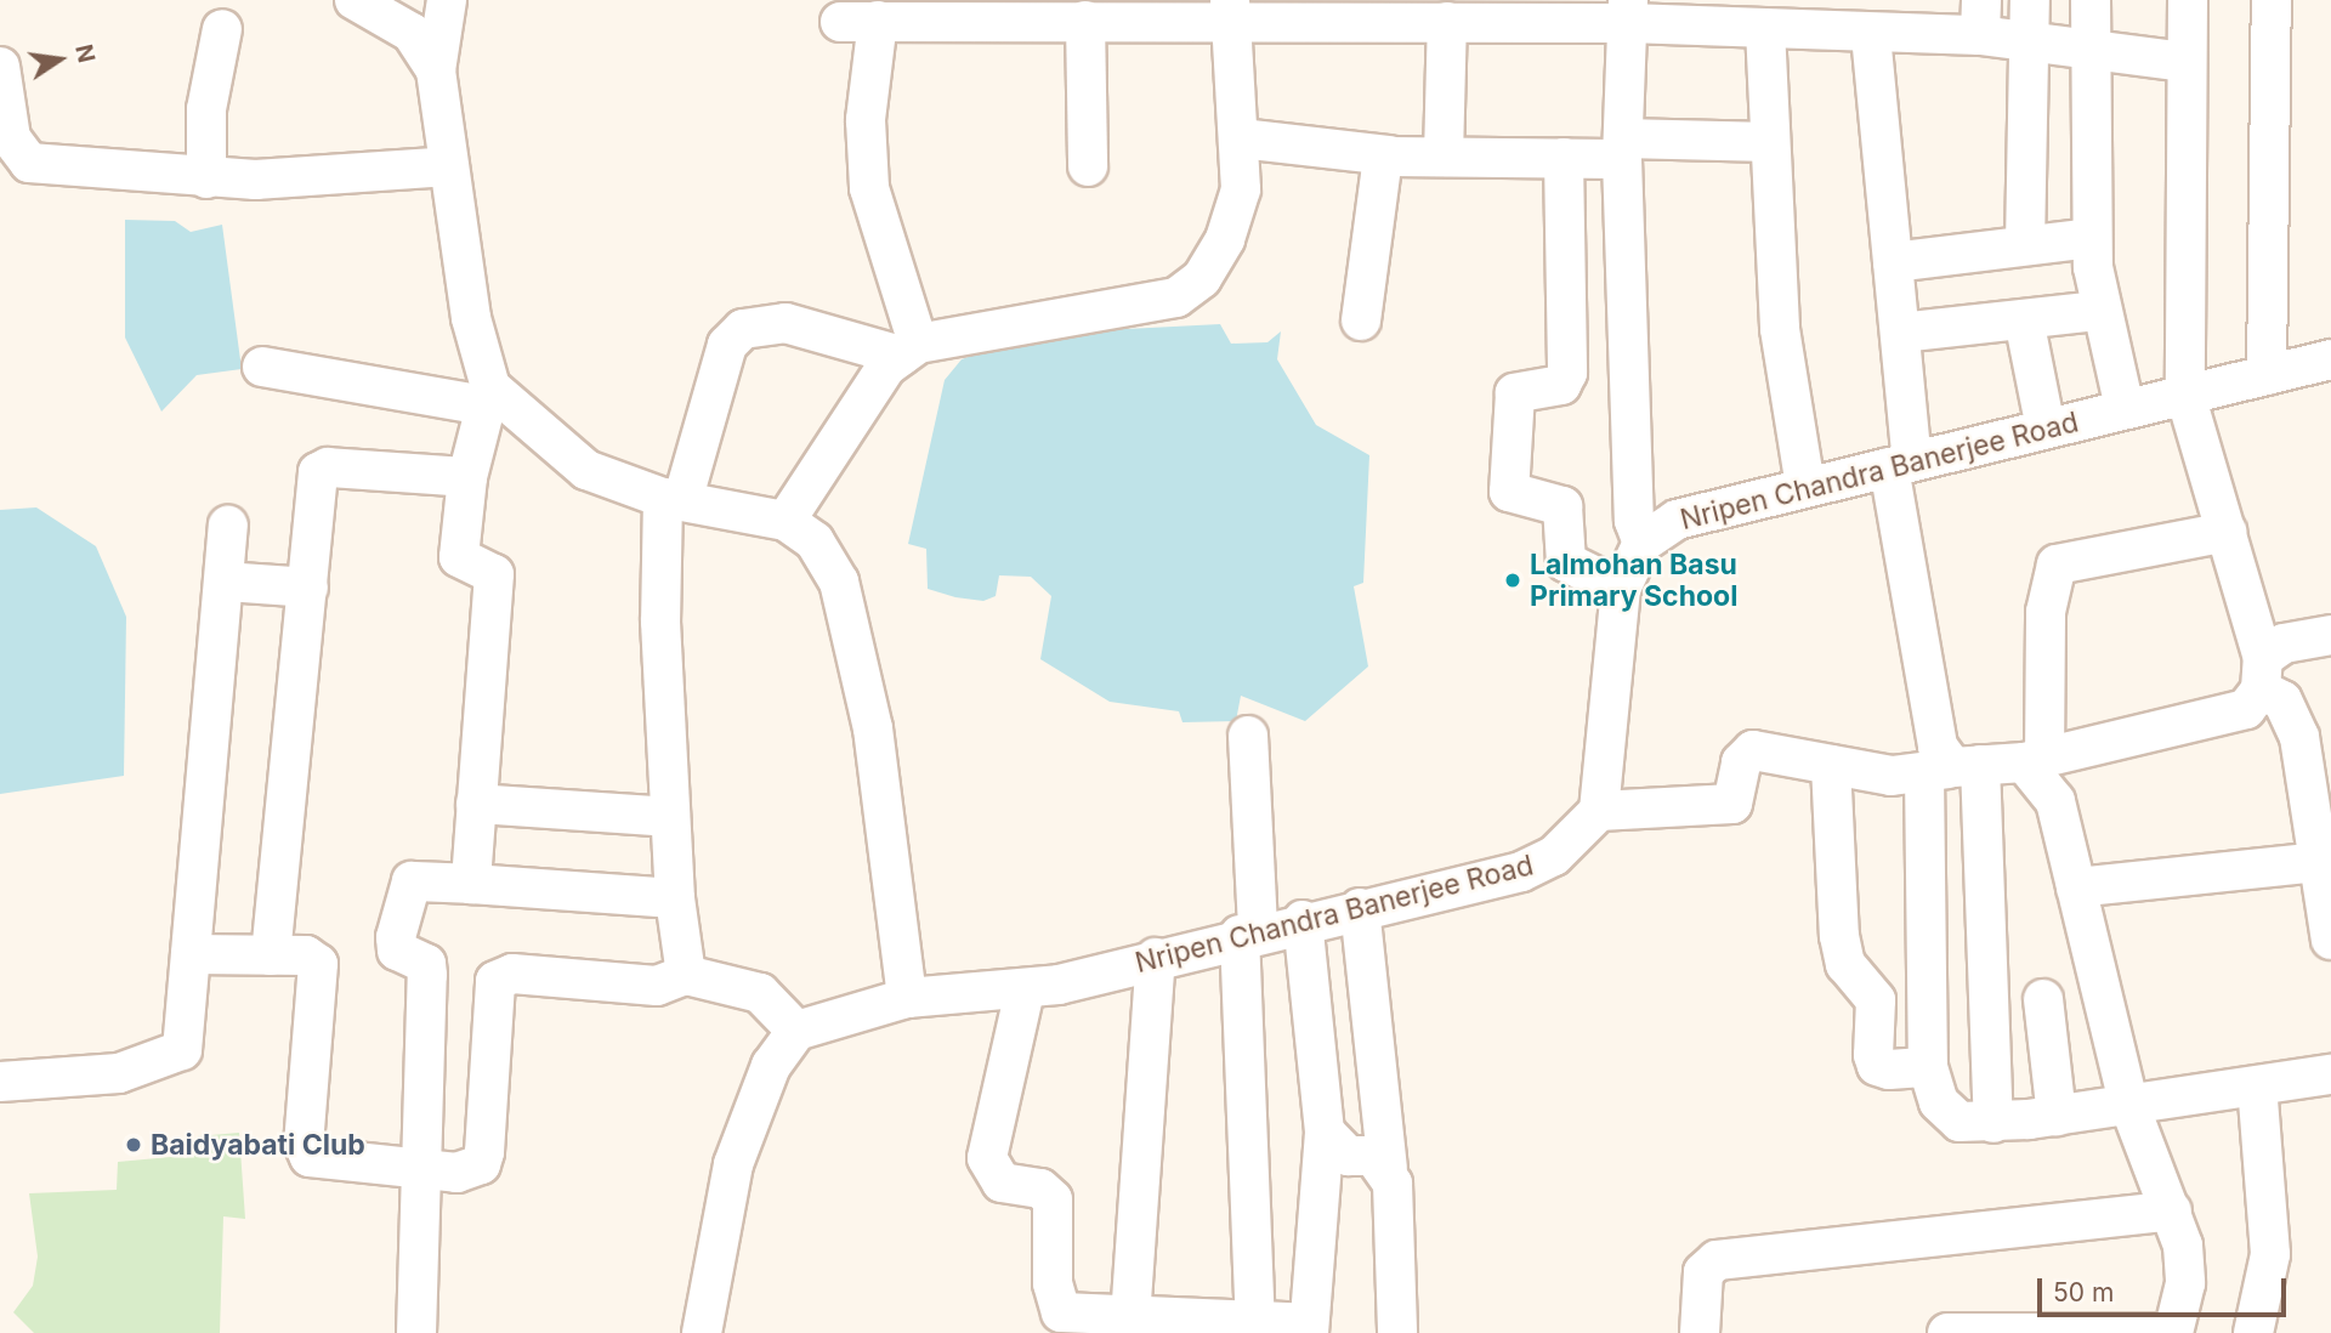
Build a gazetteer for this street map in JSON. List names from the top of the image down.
{
  "streets": {
    "street": ["Nripen Chandra Banerjee Road"]
  },
  "places": ["Lalmohan Basu Primary School", "Baidyabati Club"],
  "scale_bar": "50 m",
  "north": "right"
}
